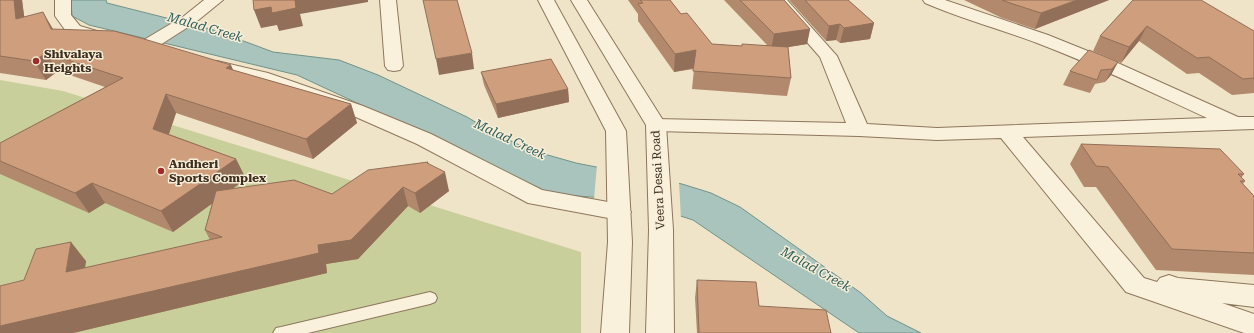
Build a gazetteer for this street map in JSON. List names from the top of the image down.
{
  "streets": {
    "street": ["Veera Desai Road"]
  },
  "water": ["Malad Creek"],
  "places": ["Shivalaya Heights", "Andheri Sports Complex"]
}
